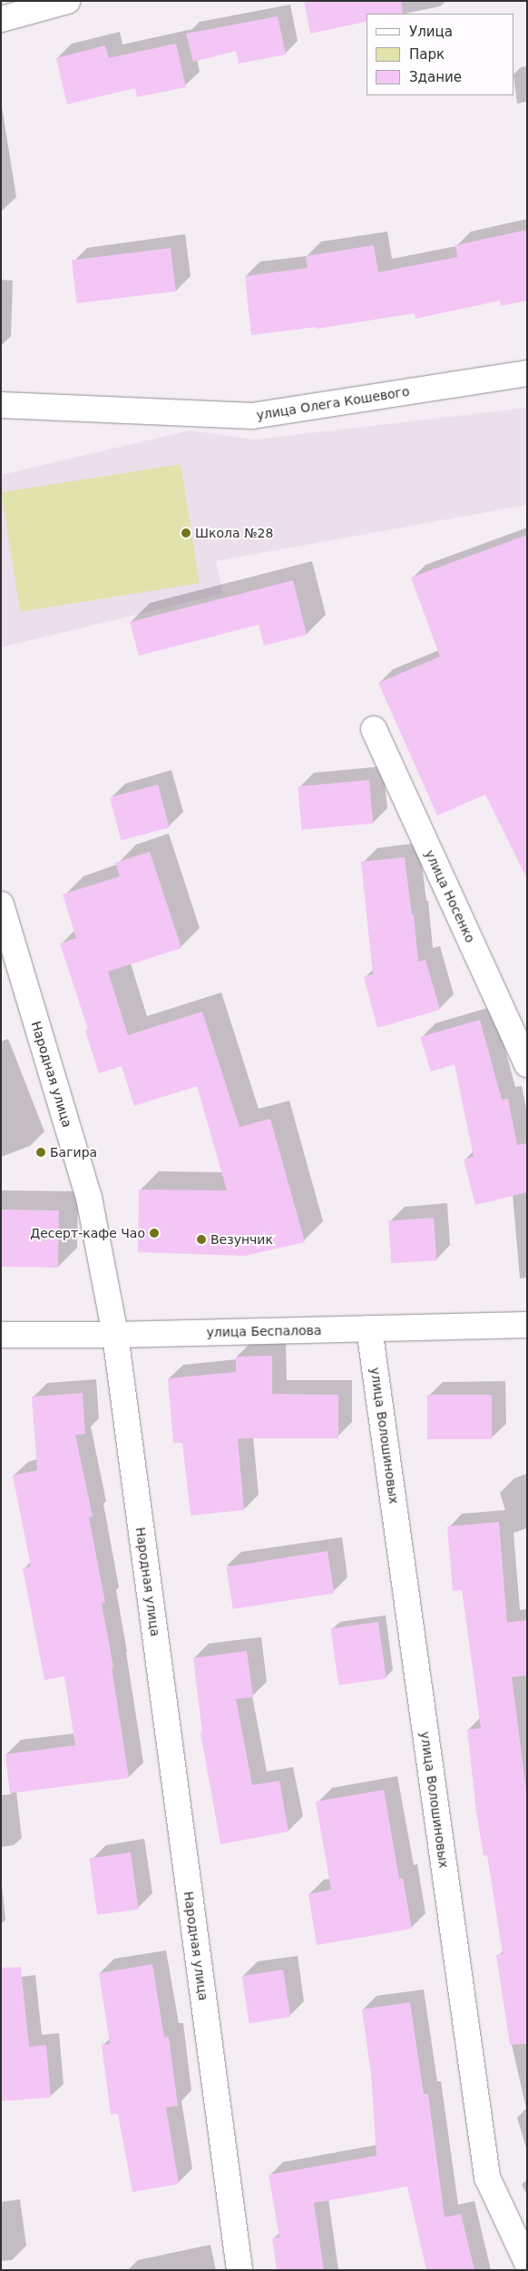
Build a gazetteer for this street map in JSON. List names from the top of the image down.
{
  "streets": {
    "street": [
      "улица Олега Кошевого",
      "улица Носенко",
      "Народная улица",
      "улица Беспалова",
      "улица Волошиновых"
    ]
  },
  "crossings": [
    ["Народная улица", "улица Беспалова"],
    ["улица Беспалова", "улица Волошиновых"]
  ],
  "places": [
    "Школа №28",
    "Багира",
    "Десерт-кафе Чао",
    "Везунчик"
  ],
  "legend": ["Улица", "Парк", "Здание"]
}
